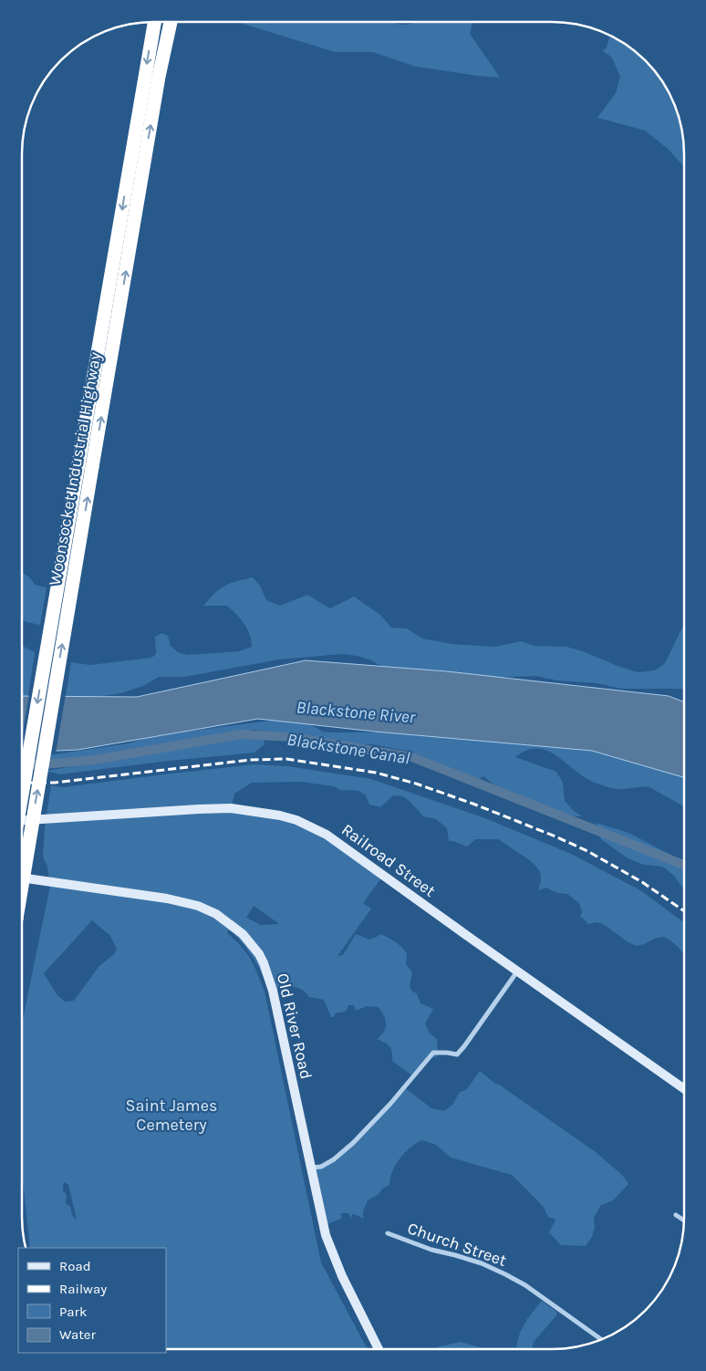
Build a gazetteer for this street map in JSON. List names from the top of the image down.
{
  "streets": {
    "highway": ["Woonsocket Industrial Highway"],
    "street": ["Railroad Street", "Old River Road", "Church Street"]
  },
  "water": ["Blackstone River", "Blackstone Canal"],
  "parks": ["Saint James Cemetery"],
  "legend": [
    "Road",
    "Railway",
    "Park",
    "Water"
  ]
}
